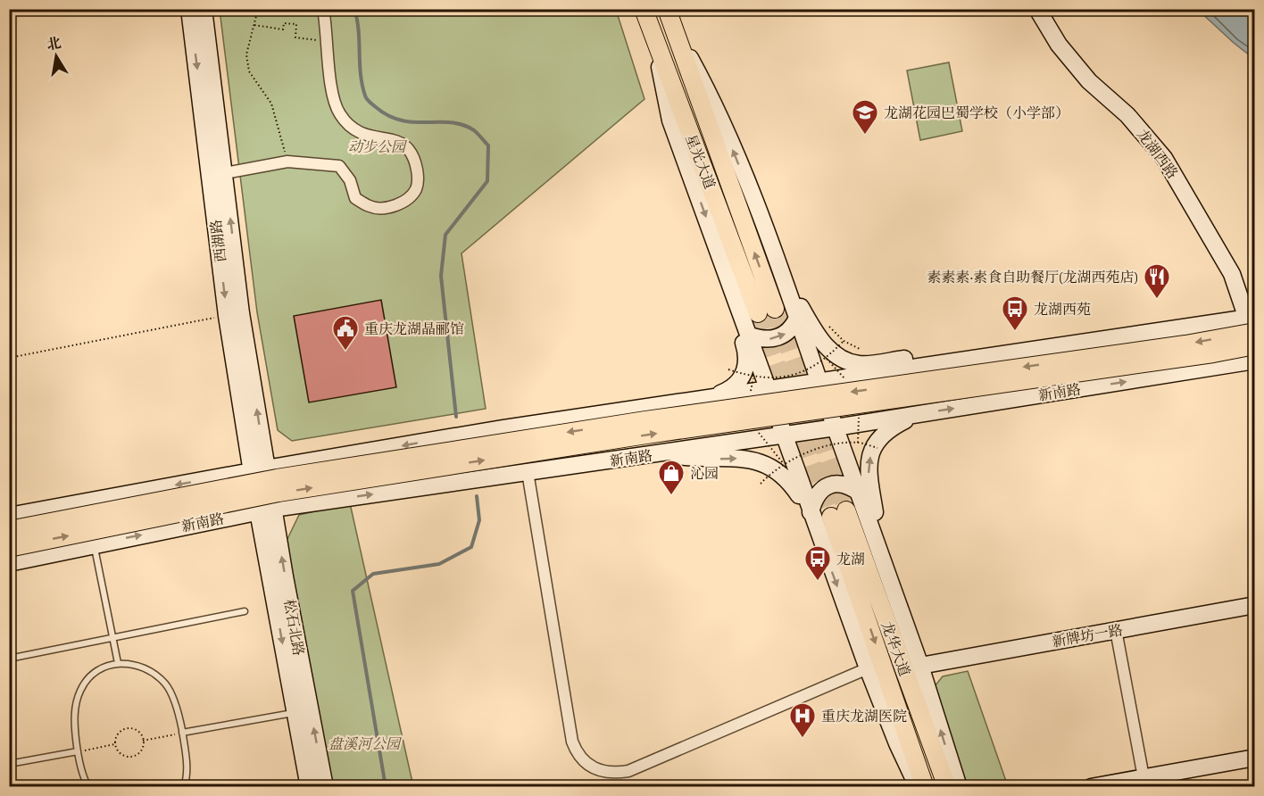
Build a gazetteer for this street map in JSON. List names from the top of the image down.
{
  "streets": {
    "main road": ["星光大道", "新南路", "龙华大道"],
    "street": [
      "龙湖西路",
      "西湖路",
      "松石北路",
      "新牌坊一路"
    ]
  },
  "crossings": [
    ["龙湖西路", "新南路"],
    ["西湖路", "松石北路"],
    ["新南路", "松石北路"]
  ],
  "parks": ["动步公园", "盘溪河公园"],
  "places": {
    "school or university": ["龙湖花园巴蜀学校（小学部）"],
    "restaurant": ["素素素·素食自助餐厅(龙湖西苑店)"],
    "bus stop": ["龙湖西苑", "龙湖"],
    "public building": ["重庆龙湖晶郦馆"],
    "shop": ["沁园"],
    "hospital": ["重庆龙湖医院"]
  },
  "north": "top"
}
